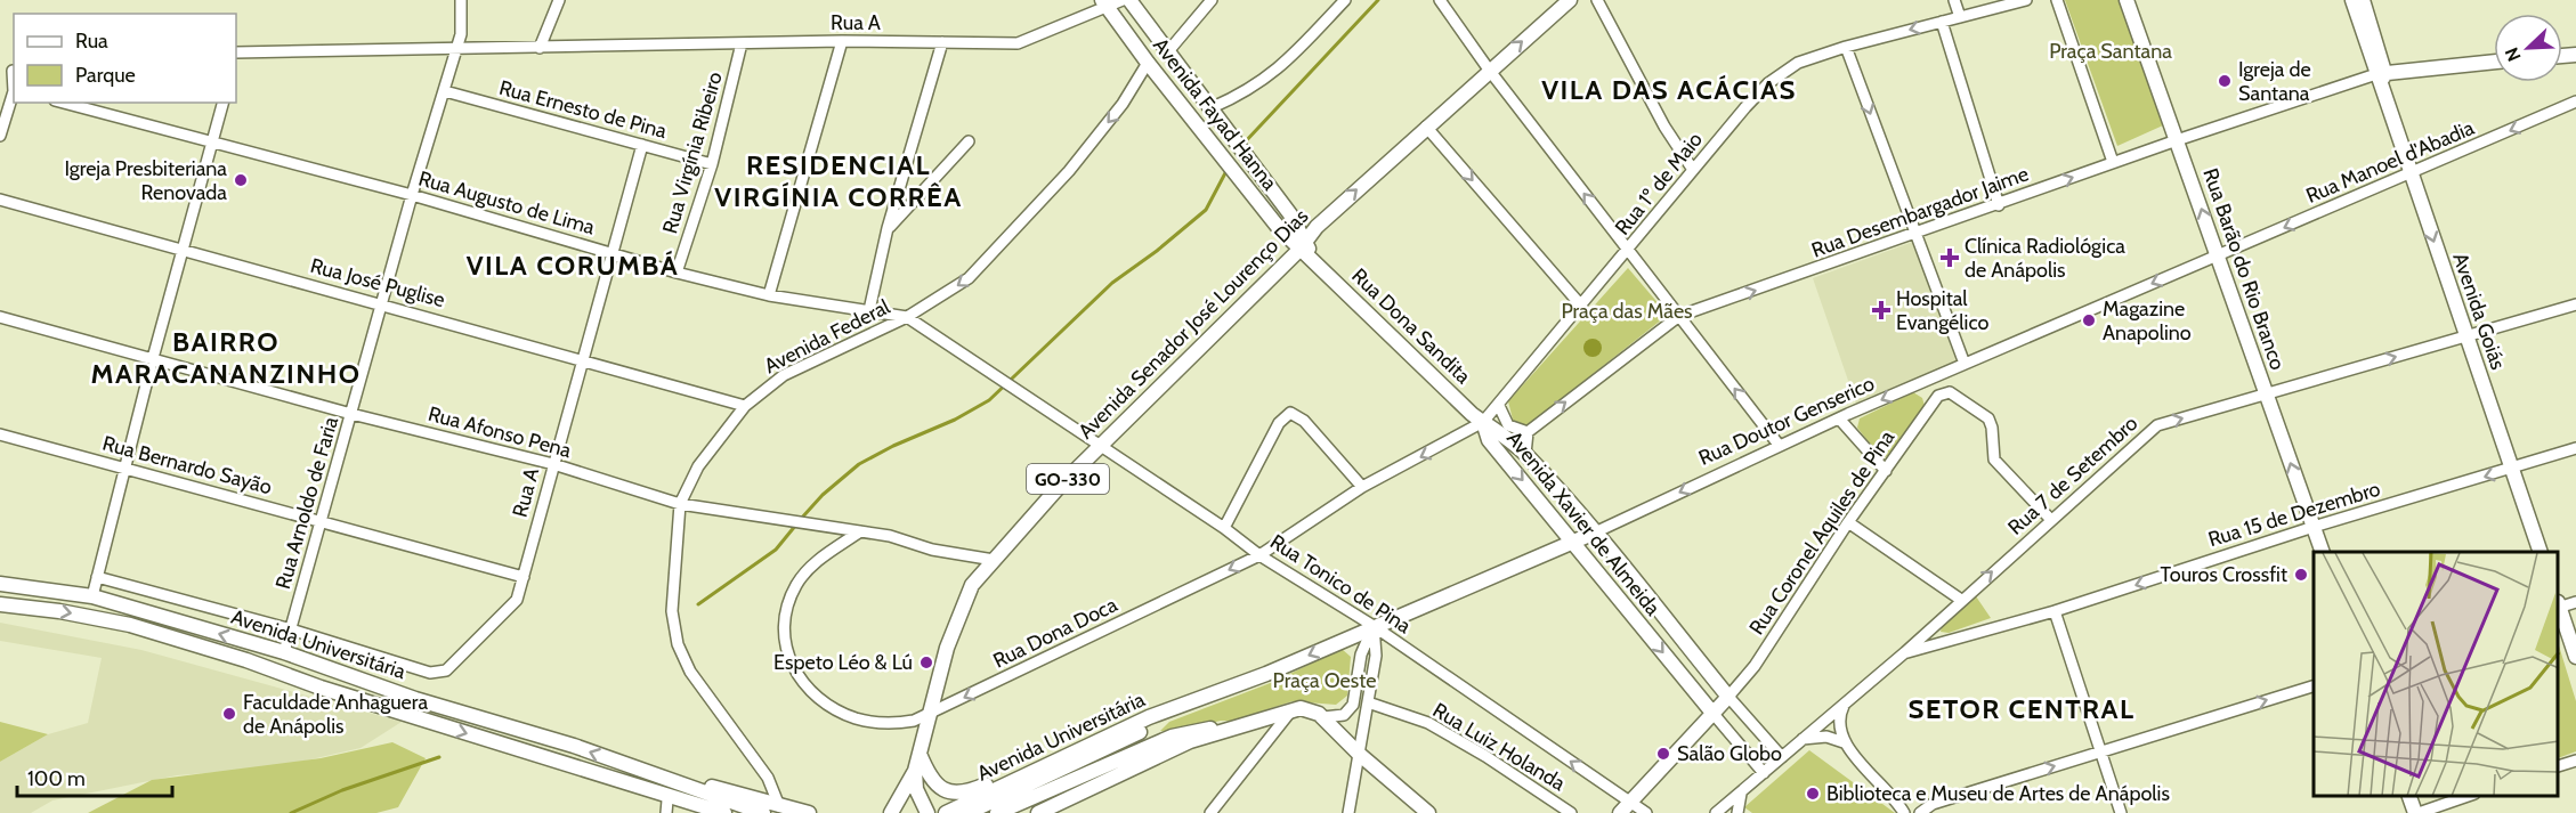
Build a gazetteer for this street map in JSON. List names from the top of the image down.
{
  "streets": {
    "main road": [
      "Avenida Fayad Hanna",
      "Rua Barão do Rio Branco",
      "Avenida Goiás",
      "Avenida Senador José Lourenço Dias",
      "Rua Dona Sandita",
      "Rua Doutor Genserico",
      "GO-330",
      "Avenida Xavier de Almeida",
      "Avenida Universitária"
    ],
    "street": [
      "Rua A",
      "Rua Ernesto de Pina",
      "Rua Virgínia Ribeiro",
      "Rua Manoel d'Abadia",
      "Rua 1º de Maio",
      "Rua Augusto de Lima",
      "Rua Desembargador Jaime",
      "Rua José Puglise",
      "Avenida Federal",
      "Rua Afonso Pena",
      "Rua Bernardo Sayão",
      "Rua 7 de Setembro",
      "Rua Arnoldo de Faria",
      "Rua 15 de Dezembro",
      "Rua Coronel Aquiles de Pina",
      "Rua Tonico de Pina",
      "Rua Dona Doca",
      "Rua Luiz Holanda"
    ]
  },
  "crossings": [
    ["Rua A", "Rua Ernesto de Pina"],
    ["Rua A", "Avenida Fayad Hanna"],
    ["Rua A", "Rua Virgínia Ribeiro"],
    ["Rua A", "Rua Augusto de Lima"],
    ["Rua A", "Rua José Puglise"],
    ["Rua A", "Rua Afonso Pena"],
    ["Rua A", "Rua Bernardo Sayão"],
    ["Rua A", "Rua Arnoldo de Faria"],
    ["Rua Ernesto de Pina", "Rua Virgínia Ribeiro"],
    ["Rua Ernesto de Pina", "Rua Arnoldo de Faria"],
    ["Avenida Fayad Hanna", "Avenida Senador José Lourenço Dias"],
    ["Avenida Fayad Hanna", "Rua Dona Sandita"],
    ["Avenida Fayad Hanna", "Avenida Federal"],
    ["Rua Virgínia Ribeiro", "Rua Augusto de Lima"],
    ["Rua Manoel d'Abadia", "Rua Barão do Rio Branco"],
    ["Rua Manoel d'Abadia", "Avenida Goiás"],
    ["Rua Manoel d'Abadia", "Rua Doutor Genserico"],
    ["Rua 1º de Maio", "Rua Dona Sandita"],
    ["Rua 1º de Maio", "Avenida Xavier de Almeida"],
    ["Rua 1º de Maio", "Rua Dona Doca"],
    ["Rua Augusto de Lima", "Avenida Federal"],
    ["Rua Augusto de Lima", "Rua Arnoldo de Faria"],
    ["Rua Augusto de Lima", "Rua Tonico de Pina"],
    ["Rua Desembargador Jaime", "Rua Barão do Rio Branco"],
    ["Rua Desembargador Jaime", "Avenida Goiás"],
    ["Rua Barão do Rio Branco", "Rua Doutor Genserico"],
    ["Rua Barão do Rio Branco", "Rua 7 de Setembro"],
    ["Rua Barão do Rio Branco", "Rua 15 de Dezembro"],
    ["Rua José Puglise", "Avenida Federal"],
    ["Rua José Puglise", "Rua Arnoldo de Faria"],
    ["Avenida Goiás", "Rua 7 de Setembro"],
    ["Avenida Goiás", "Rua 15 de Dezembro"],
    ["Avenida Senador José Lourenço Dias", "Rua Dona Sandita"],
    ["Avenida Senador José Lourenço Dias", "Rua Afonso Pena"],
    ["Avenida Senador José Lourenço Dias", "Rua Tonico de Pina"],
    ["Avenida Senador José Lourenço Dias", "Rua Dona Doca"],
    ["Rua Dona Sandita", "Avenida Xavier de Almeida"],
    ["Rua Dona Sandita", "Rua Dona Doca"],
    ["Avenida Federal", "Rua Afonso Pena"],
    ["Avenida Federal", "Avenida Universitária"],
    ["Rua Doutor Genserico", "Avenida Xavier de Almeida"],
    ["Rua Doutor Genserico", "Rua Tonico de Pina"],
    ["Rua Doutor Genserico", "Avenida Universitária"],
    ["Rua Afonso Pena", "Rua Arnoldo de Faria"],
    ["Rua Afonso Pena", "Rua Dona Doca"],
    ["Rua Bernardo Sayão", "Rua Arnoldo de Faria"],
    ["Rua 7 de Setembro", "Rua 15 de Dezembro"],
    ["Rua 7 de Setembro", "Avenida Xavier de Almeida"],
    ["Rua Arnoldo de Faria", "Avenida Universitária"],
    ["Avenida Xavier de Almeida", "Rua Coronel Aquiles de Pina"],
    ["Avenida Xavier de Almeida", "Rua Dona Doca"],
    ["Rua Tonico de Pina", "Rua Dona Doca"],
    ["Rua Tonico de Pina", "Avenida Universitária"]
  ],
  "one_way": [
    "Rua Manoel d'Abadia",
    "Rua Desembargador Jaime",
    "Rua Barão do Rio Branco",
    "Avenida Federal",
    "Rua Doutor Genserico",
    "Rua 7 de Setembro",
    "Rua 15 de Dezembro",
    "Rua Tonico de Pina",
    "Rua Dona Doca"
  ],
  "districts": [
    "VILA DAS ACÁCIAS",
    "RESIDENCIAL VIRGÍNIA CORRÊA",
    "VILA CORUMBÁ",
    "BAIRRO MARACANANZINHO",
    "SETOR CENTRAL"
  ],
  "parks": ["Praça Santana", "Praça das Mães", "Praça Oeste"],
  "places": {
    "other": [
      "Igreja de Santana",
      "Igreja Presbiteriana Renovada",
      "Magazine Anapolino",
      "Touros Crossfit",
      "Espeto Léo & Lú",
      "Faculdade Anhaguera de Anápolis",
      "Salão Globo",
      "Biblioteca e Museu de Artes de Anápolis"
    ],
    "health": ["Clínica Radiológica de Anápolis", "Hospital Evangélico"]
  },
  "legend": ["Rua", "Parque"],
  "scale_bar": "100 m",
  "north": "bottom left"
}
